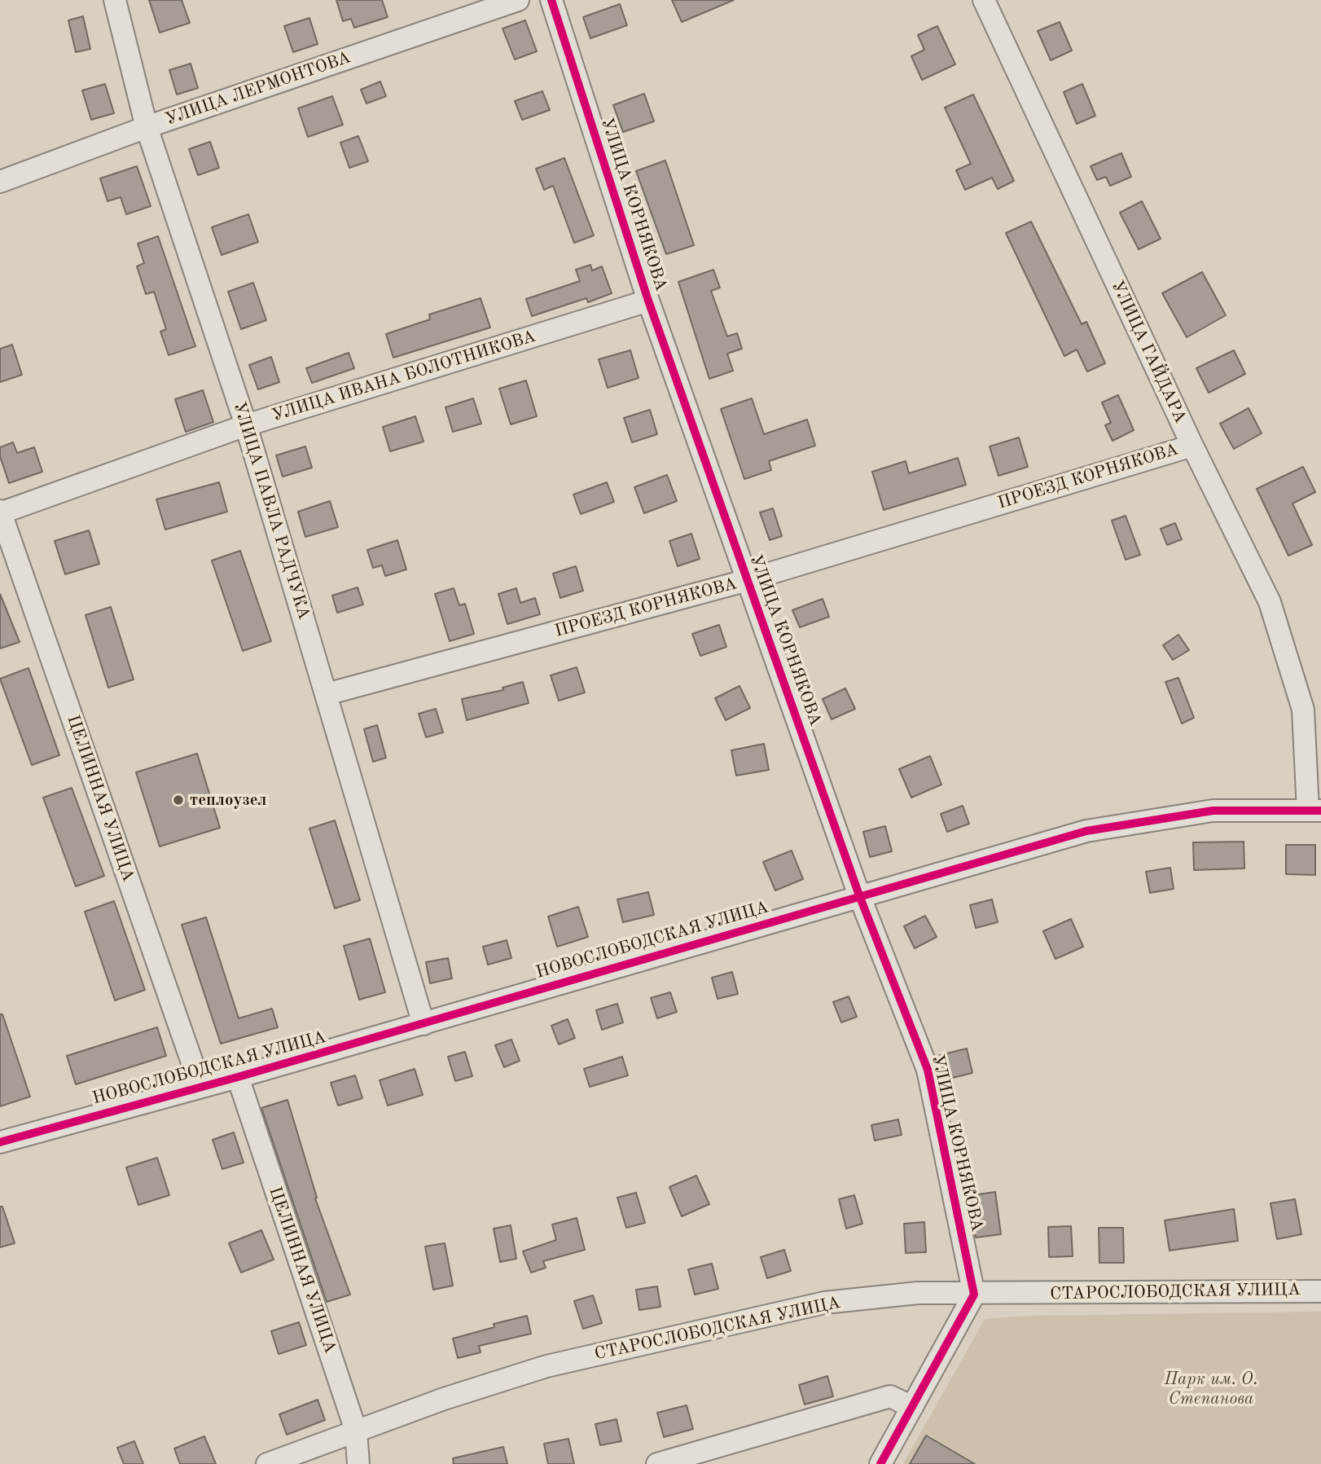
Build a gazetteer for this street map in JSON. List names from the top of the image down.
{
  "streets": {
    "street": [
      "УЛИЦА ЛЕРМОНТОВА",
      "УЛИЦА КОРНЯКОВА",
      "УЛИЦА ГАЙДАРА",
      "УЛИЦА ИВАНА БОЛОТНИКОВА",
      "ПРОЕЗД КОРНЯКОВА",
      "УЛИЦА ПАВЛА РАДЧУКА",
      "ЦЕЛИННАЯ УЛИЦА",
      "НОВОСЛОБОДСКАЯ УЛИЦА",
      "СТАРОСЛОБОДСКАЯ УЛИЦА"
    ]
  },
  "crossings": [
    ["УЛИЦА ЛЕРМОНТОВА", "УЛИЦА ПАВЛА РАДЧУКА"],
    ["УЛИЦА КОРНЯКОВА", "УЛИЦА ИВАНА БОЛОТНИКОВА"],
    ["УЛИЦА КОРНЯКОВА", "ПРОЕЗД КОРНЯКОВА"],
    ["УЛИЦА КОРНЯКОВА", "НОВОСЛОБОДСКАЯ УЛИЦА"],
    ["УЛИЦА КОРНЯКОВА", "СТАРОСЛОБОДСКАЯ УЛИЦА"],
    ["УЛИЦА ГАЙДАРА", "ПРОЕЗД КОРНЯКОВА"],
    ["УЛИЦА ГАЙДАРА", "НОВОСЛОБОДСКАЯ УЛИЦА"],
    ["УЛИЦА ИВАНА БОЛОТНИКОВА", "УЛИЦА ПАВЛА РАДЧУКА"],
    ["УЛИЦА ИВАНА БОЛОТНИКОВА", "ЦЕЛИННАЯ УЛИЦА"],
    ["ПРОЕЗД КОРНЯКОВА", "УЛИЦА ПАВЛА РАДЧУКА"],
    ["УЛИЦА ПАВЛА РАДЧУКА", "НОВОСЛОБОДСКАЯ УЛИЦА"],
    ["ЦЕЛИННАЯ УЛИЦА", "НОВОСЛОБОДСКАЯ УЛИЦА"],
    ["ЦЕЛИННАЯ УЛИЦА", "СТАРОСЛОБОДСКАЯ УЛИЦА"]
  ],
  "parks": ["Парк им. О. Степанова"],
  "places": ["теплоузел"]
}
